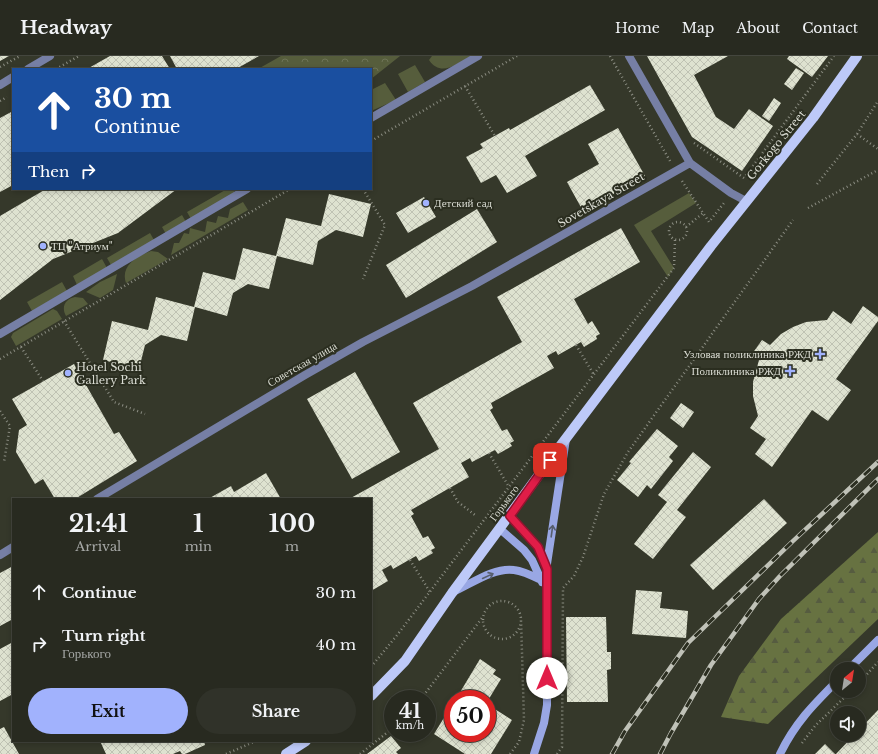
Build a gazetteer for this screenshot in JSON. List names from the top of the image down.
{
  "streets": {
    "main road": ["Gorkogo Street", "Горького"],
    "street": ["Советская улица"]
  },
  "crossings": [
    ["Gorkogo Street", "Горького"]
  ],
  "places": {
    "other": ["Детский сад", "ТЦ \"Атриум\"", "Hotel Sochi Gallery Park"],
    "health": ["Узловая поликлиника РЖД", "Поликлиника РЖД"]
  },
  "north": "top right",
  "page": {
    "header": "Headway",
    "nav": [
      "Home",
      "Map",
      "About",
      "Contact"
    ],
    "turn": ["30 m", "Continue"],
    "then": "Then",
    "eta": [
      "21:41",
      "Arrival",
      "1",
      "min",
      "100",
      "m"
    ],
    "list": [
      {
        "name": "Continue",
        "value": "30 m"
      },
      {
        "name": "Turn right",
        "note": "Горького",
        "value": "40 m"
      }
    ],
    "buttons": ["Exit", "Share"],
    "speed": "41 km/h",
    "limit": "50"
  }
}
